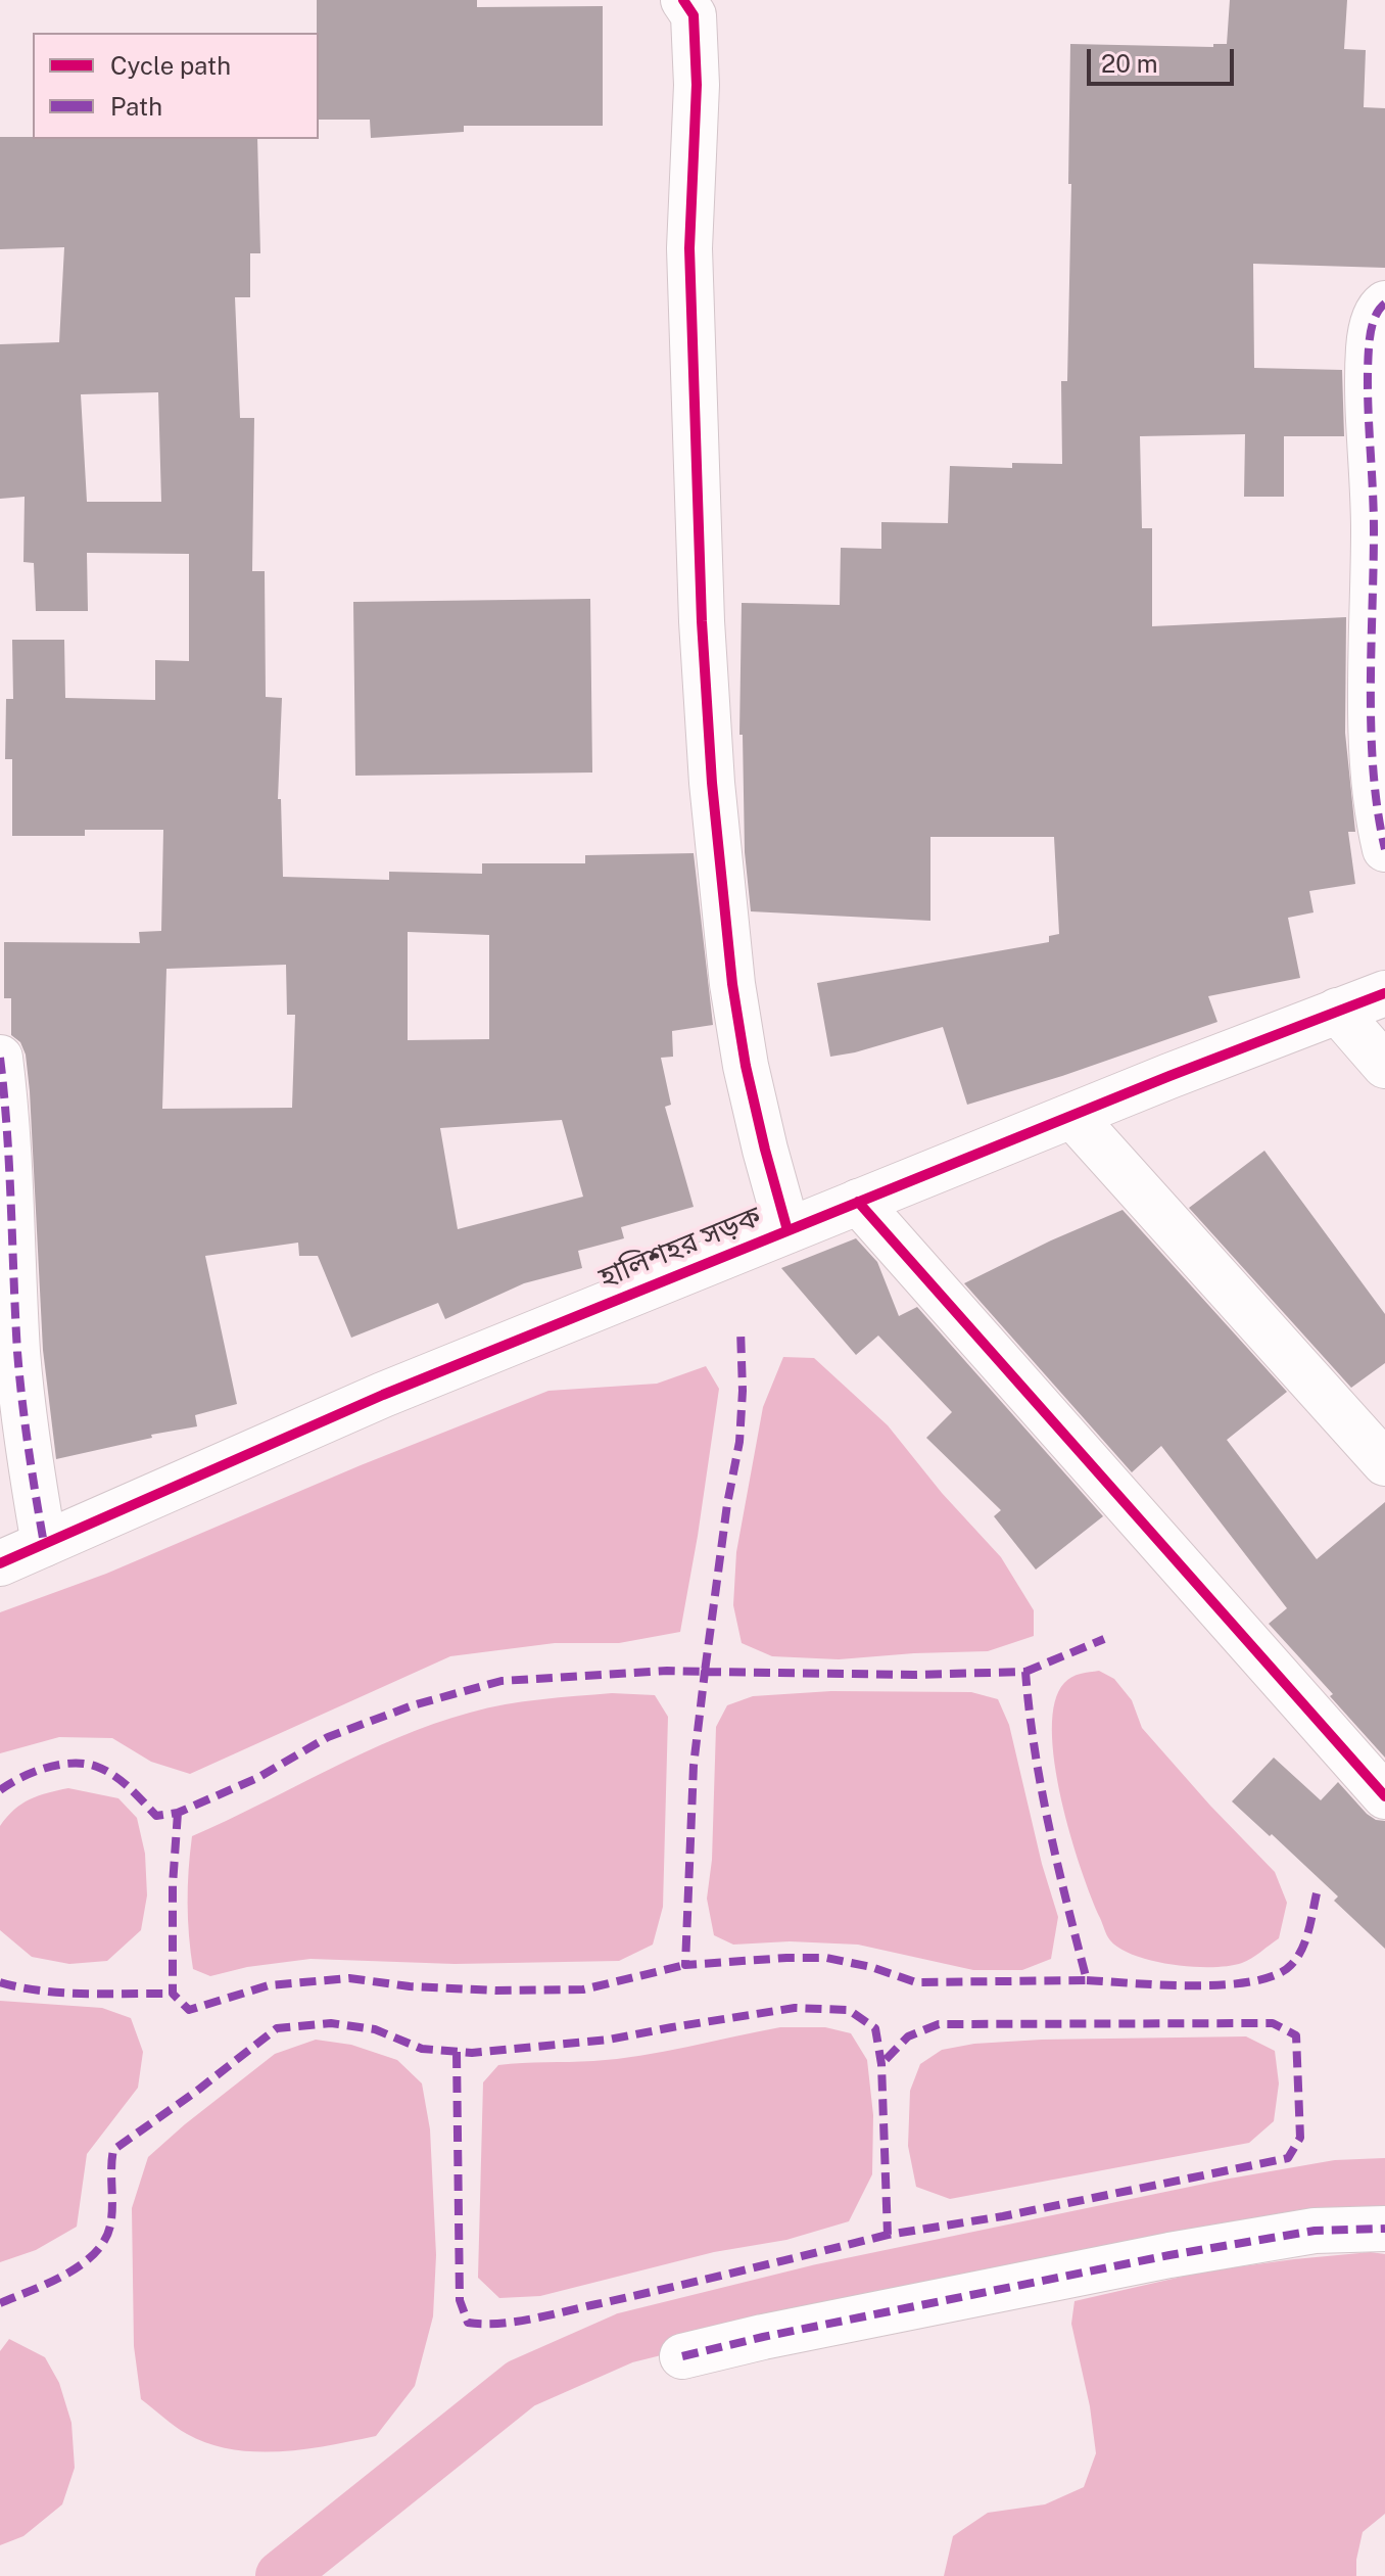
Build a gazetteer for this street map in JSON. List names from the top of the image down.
{
  "streets": {
    "street": ["হালিশহর সড়ক"]
  },
  "legend": ["Cycle path", "Path"],
  "scale_bar": "20 m"
}
